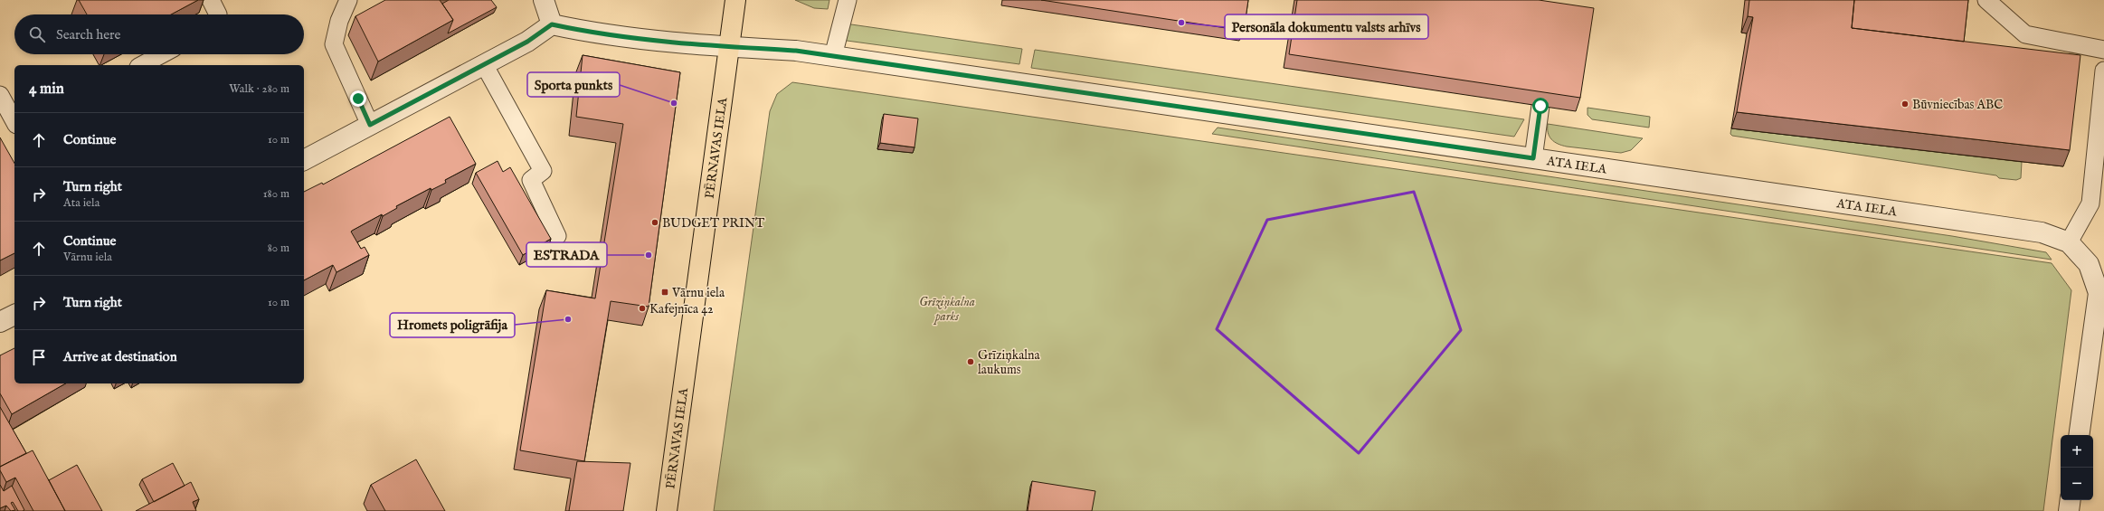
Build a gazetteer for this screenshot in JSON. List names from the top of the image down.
{
  "streets": {
    "main road": ["PĒRNAVAS IELA"],
    "street": ["ATA IELA"]
  },
  "crossings": [
    ["PĒRNAVAS IELA", "ATA IELA"]
  ],
  "parks": ["Grīziņkalna parks"],
  "places": {
    "other": [
      "Personāla dokumentu valsts arhīvs",
      "Sporta punkts",
      "Būvniecības ABC",
      "BUDGET PRINT",
      "ESTRADA",
      "Kafejnīca 42",
      "Hromets poligrāfija",
      "Grīziņkalna laukums"
    ],
    "transit": ["Vārnu iela"]
  },
  "page": {
    "search": "Search here",
    "heading": ["4 min", "Walk · 280 m"],
    "list": [
      ["Continue", "10 m"],
      ["Turn right", "Ata iela", "180 m"],
      ["Continue", "Vārnu iela", "80 m"],
      ["Turn right", "10 m"],
      "Arrive at destination"
    ],
    "map_buttons": ["+", "−"]
  }
}
